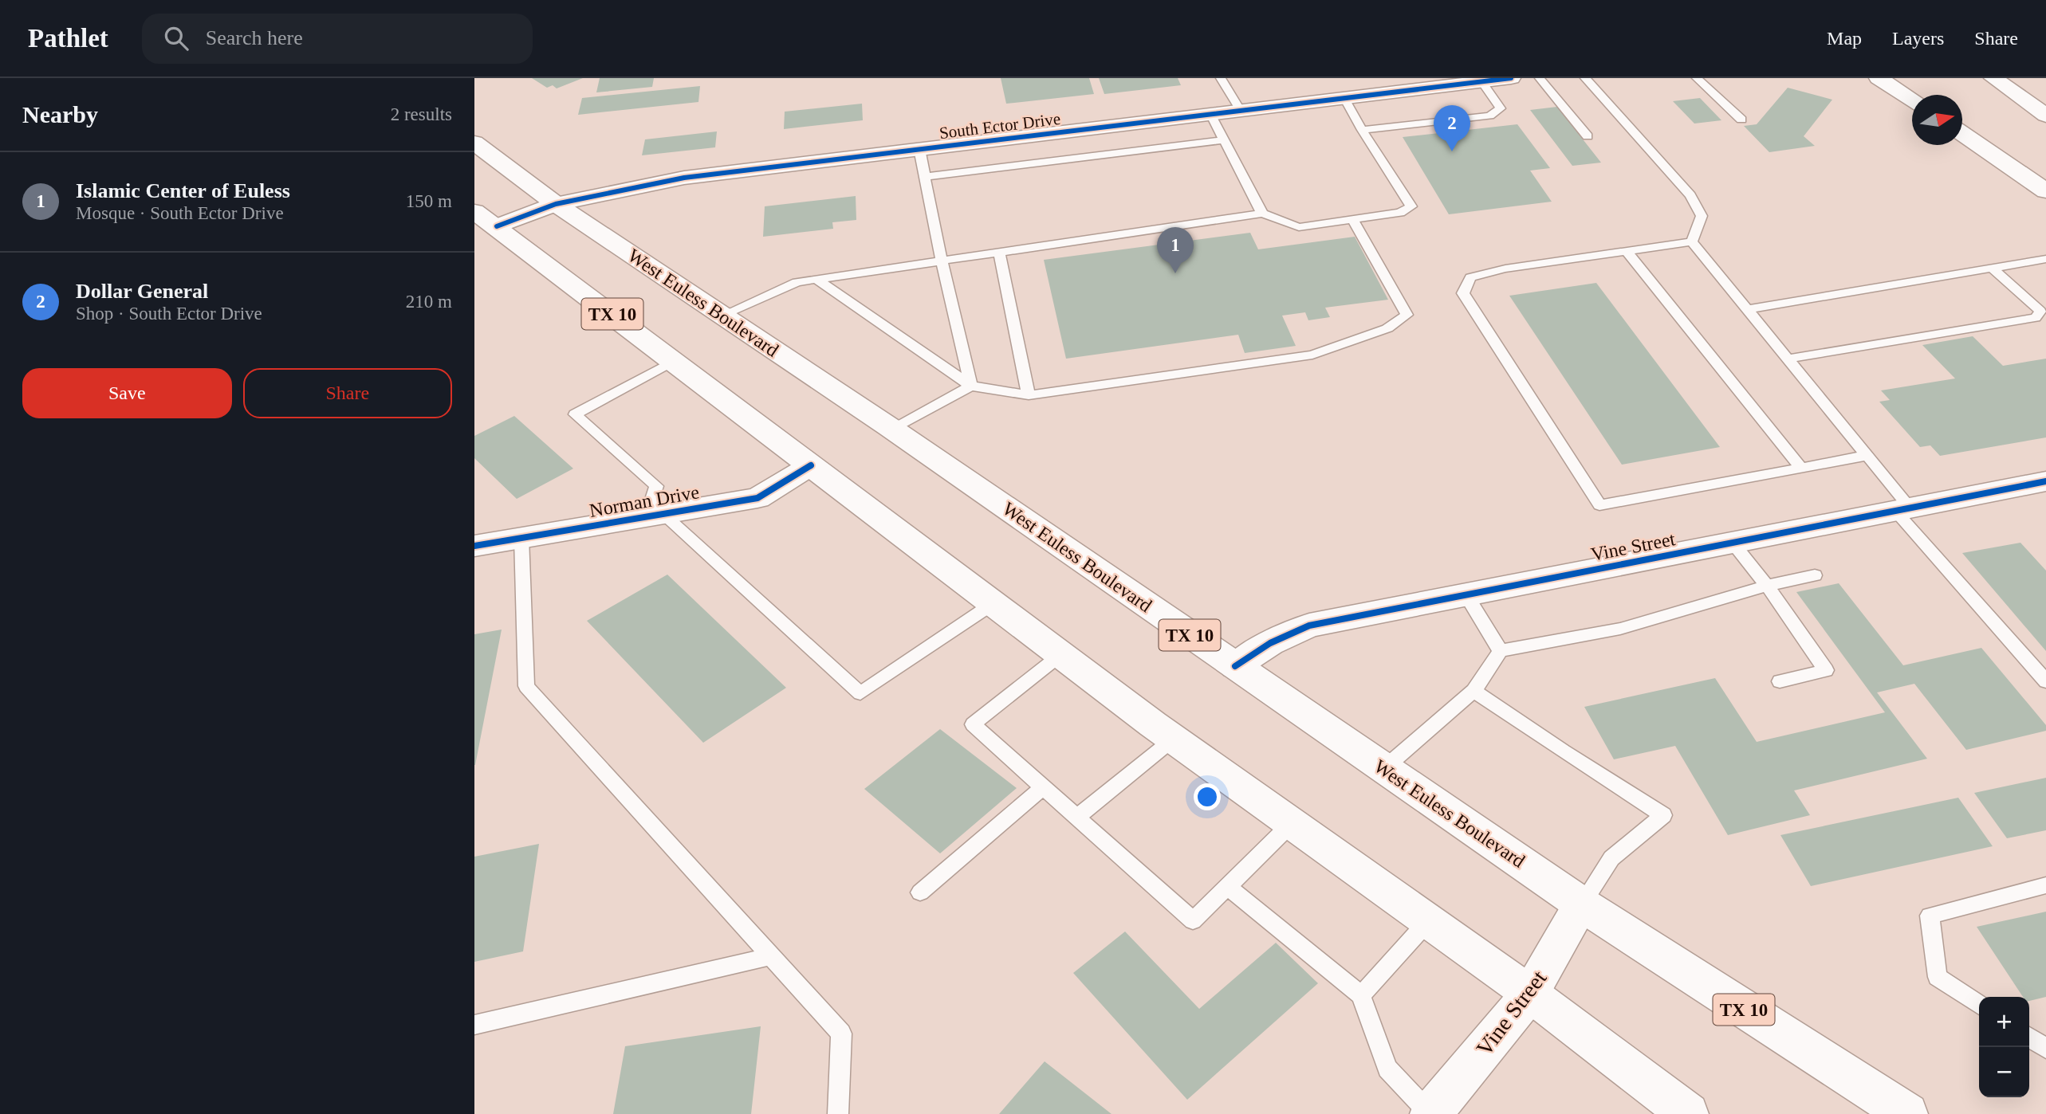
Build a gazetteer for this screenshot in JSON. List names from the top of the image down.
{
  "streets": {
    "main road": [
      "South Ector Drive",
      "West Euless Boulevard",
      "TX 10",
      "Norman Drive",
      "Vine Street"
    ]
  },
  "crossings": [
    ["South Ector Drive", "West Euless Boulevard"],
    ["South Ector Drive", "TX 10"],
    ["West Euless Boulevard", "Vine Street"],
    ["TX 10", "Norman Drive"],
    ["TX 10", "Vine Street"]
  ],
  "north": "right",
  "page": {
    "header": "Pathlet",
    "search": "Search here",
    "nav": ["Map", "Layers", "Share"],
    "heading": ["Nearby", "2 results"],
    "pins": ["2", "1"],
    "list": [
      {
        "mark": "1",
        "name": "Islamic Center of Euless",
        "note": "Mosque · South Ector Drive",
        "value": "150 m"
      },
      {
        "mark": "2",
        "name": "Dollar General",
        "note": "Shop · South Ector Drive",
        "value": "210 m"
      }
    ],
    "buttons": ["Save", "Share"],
    "map_buttons": ["+", "−"]
  }
}
